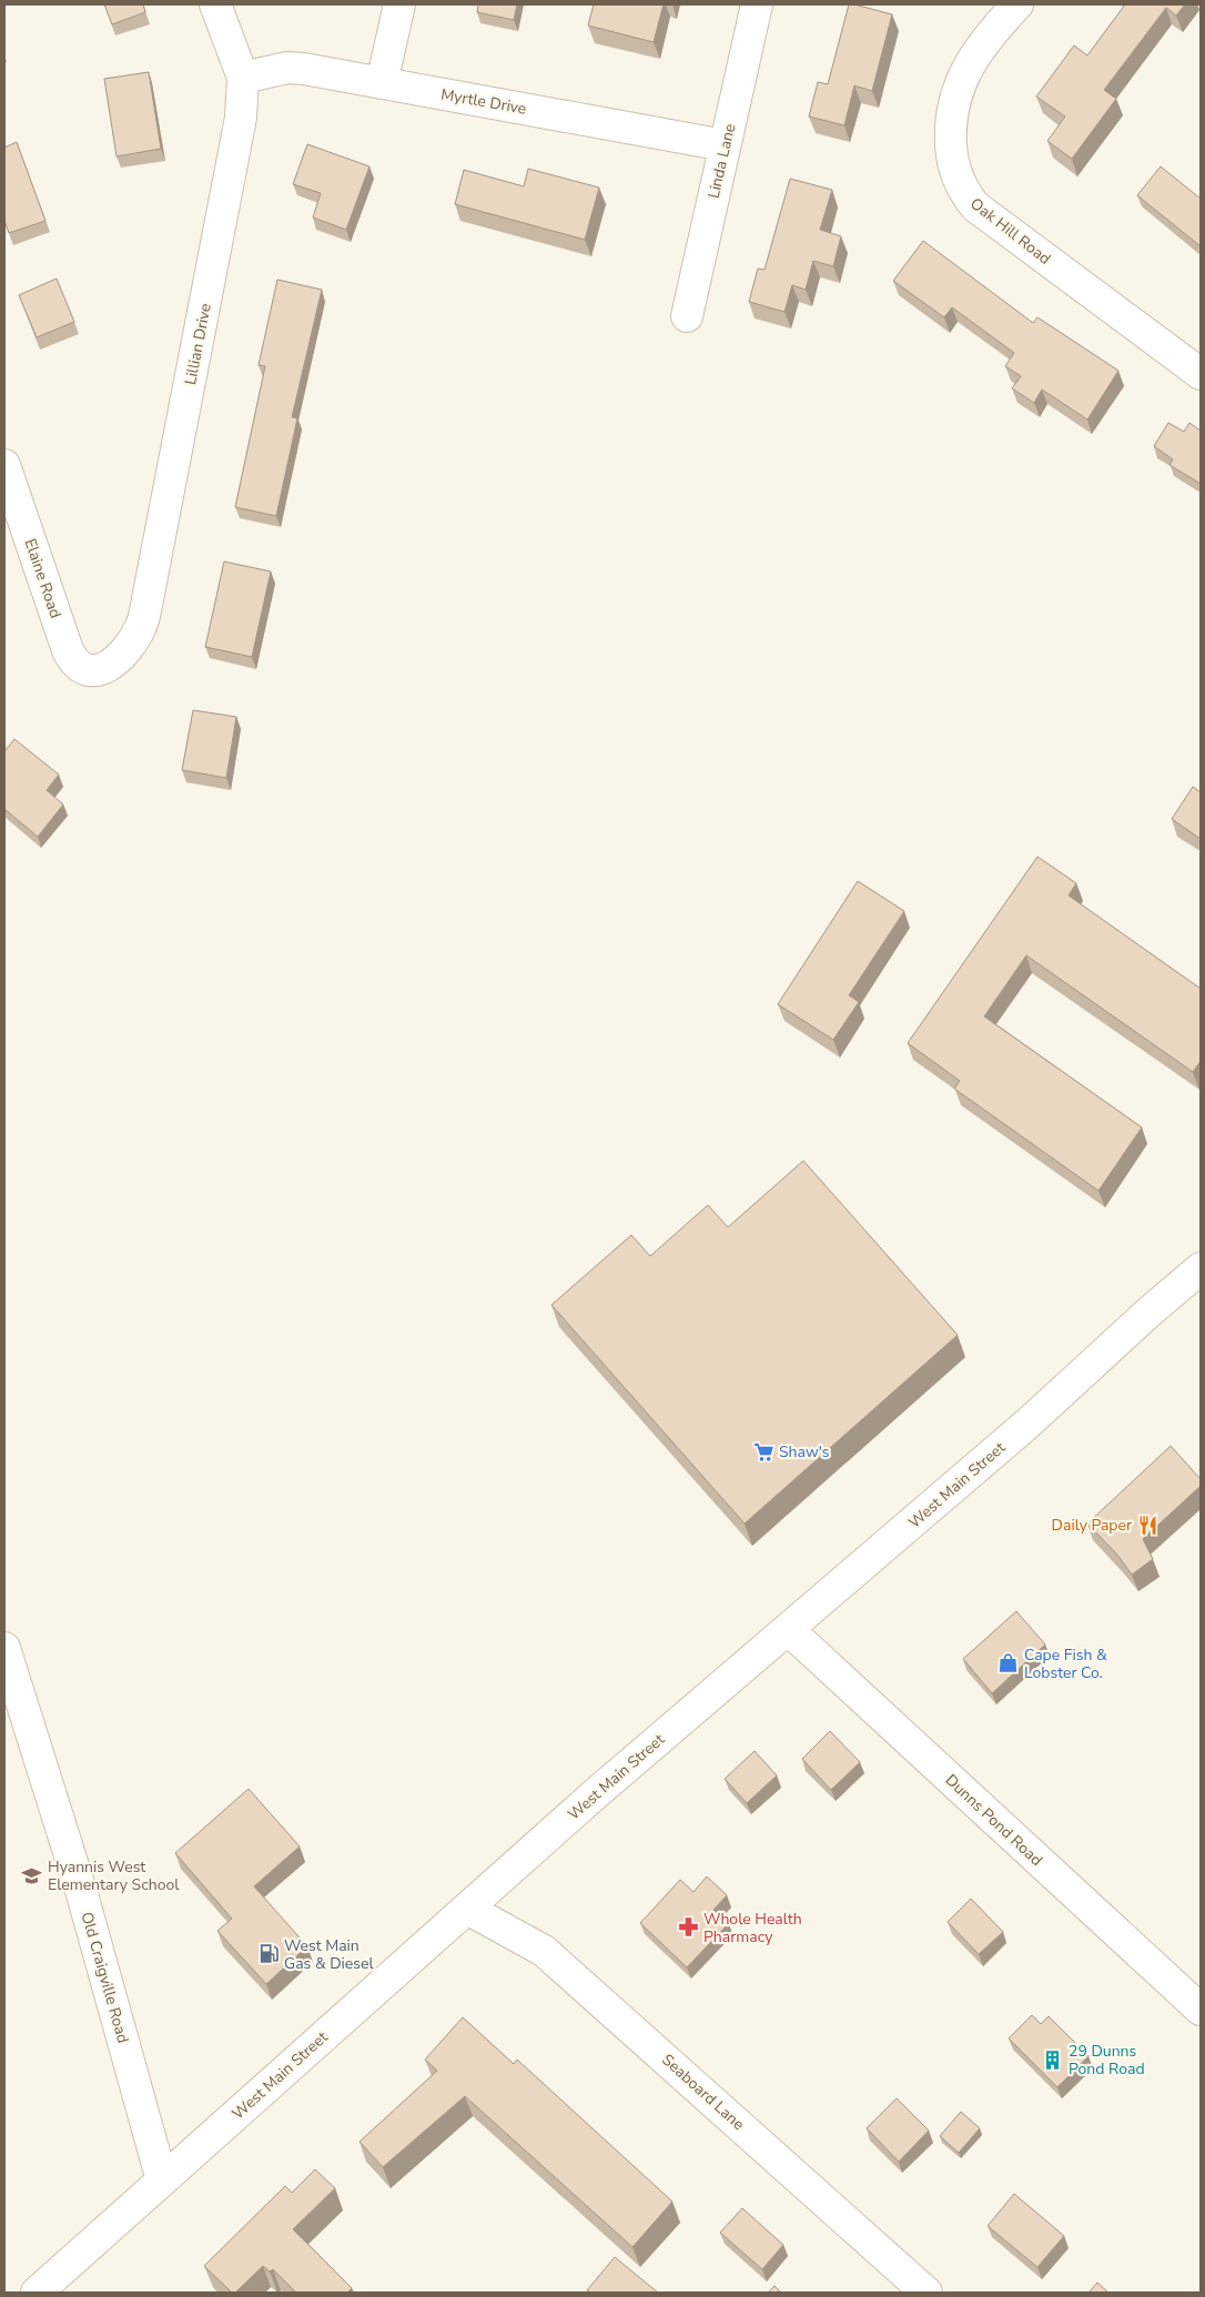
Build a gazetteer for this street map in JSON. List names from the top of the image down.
{
  "streets": {
    "street": [
      "Myrtle Drive",
      "Linda Lane",
      "Oak Hill Road",
      "Lillian Drive",
      "Elaine Road",
      "West Main Street",
      "Dunns Pond Road",
      "Old Craigville Road",
      "Seaboard Lane"
    ]
  },
  "crossings": [
    ["Myrtle Drive", "Linda Lane"],
    ["Myrtle Drive", "Lillian Drive"],
    ["Lillian Drive", "Elaine Road"],
    ["West Main Street", "Dunns Pond Road"],
    ["West Main Street", "Old Craigville Road"],
    ["West Main Street", "Seaboard Lane"]
  ],
  "places": {
    "supermarket": ["Shaw's"],
    "restaurant": ["Daily Paper"],
    "shop": ["Cape Fish & Lobster Co."],
    "school or university": ["Hyannis West Elementary School"],
    "pharmacy": ["Whole Health Pharmacy"],
    "fuel station": ["West Main Gas & Diesel"],
    "building": ["29 Dunns Pond Road"]
  }
}
